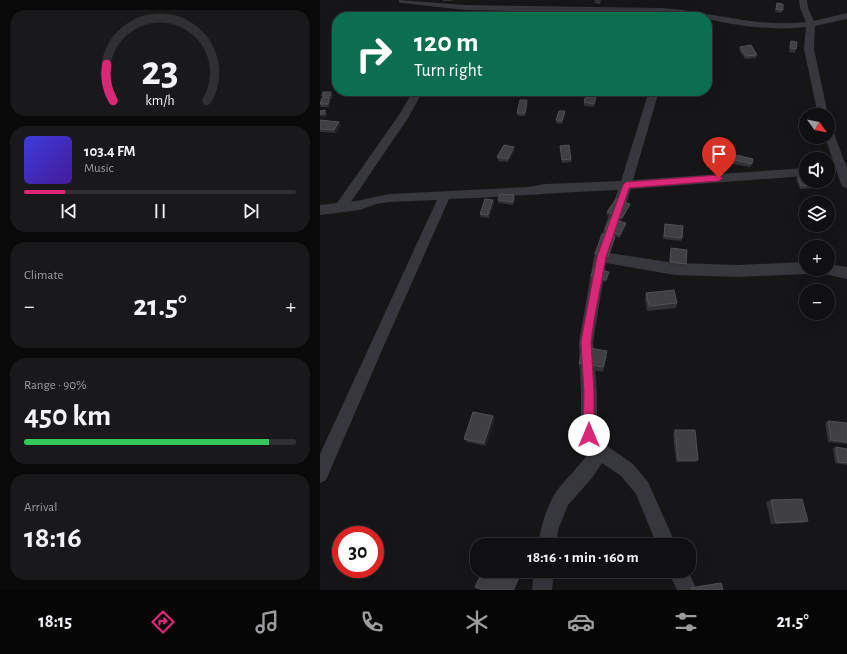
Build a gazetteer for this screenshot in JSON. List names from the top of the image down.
{
  "north": "bottom right",
  "page": {
    "turn": ["120 m", "Turn right"],
    "map_buttons": ["+", "−"],
    "song": ["103.4 FM", "Music"],
    "tile": [
      "Climate",
      ["Range · 90%", "450 km"],
      ["Arrival", "18:16"]
    ],
    "heat": ["−", "21.5°", "+"],
    "limit": "30",
    "trip": "18:16 · 1 min · 160 m",
    "tabs": ["18:15", "21.5°"],
    "gauge": ["23", "km/h"]
  }
}
